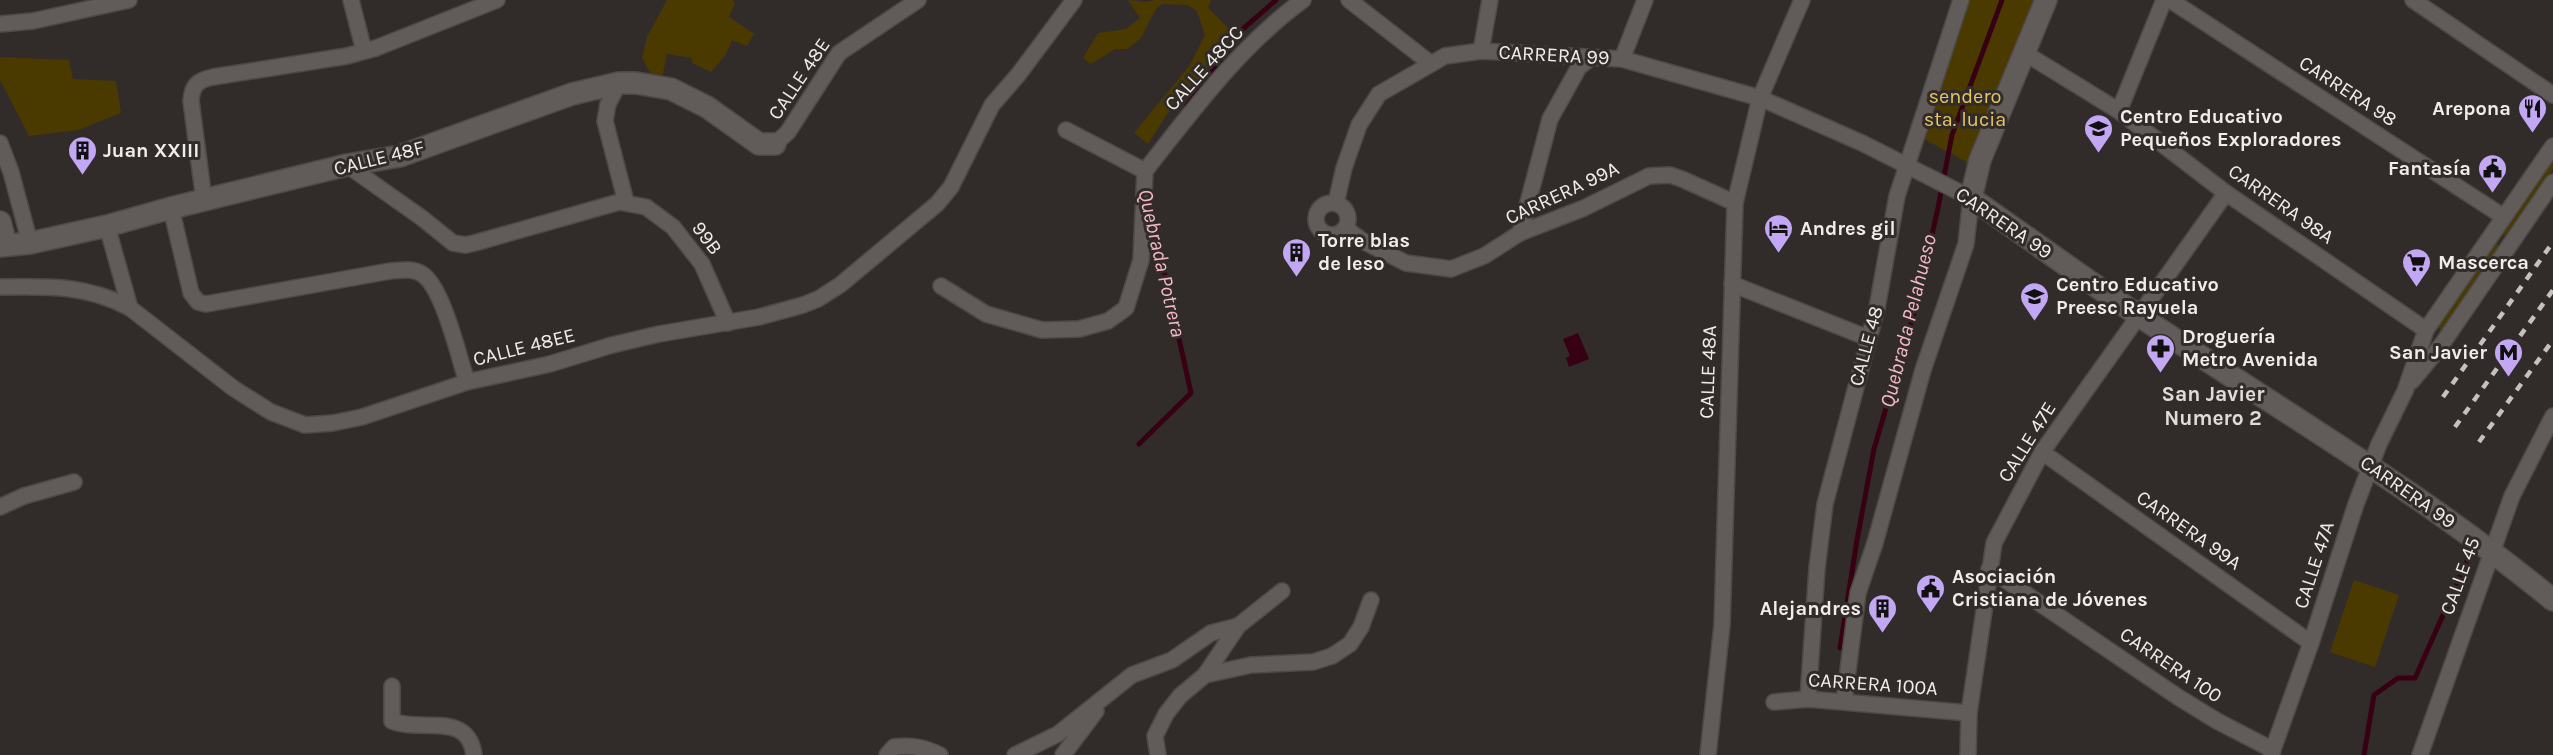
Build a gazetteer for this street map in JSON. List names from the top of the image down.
{
  "streets": {
    "street": [
      "CARRERA 99",
      "CALLE 48CC",
      "CALLE 48E",
      "CARRERA 98",
      "CALLE 48F",
      "CARRERA 99A",
      "CARRERA 98A",
      "99B",
      "CALLE 48",
      "CALLE 48EE",
      "CALLE 48A",
      "CALLE 47E",
      "CALLE 47A",
      "CALLE 45",
      "CARRERA 100",
      "CARRERA 100A"
    ]
  },
  "crossings": [
    ["CARRERA 99", "CARRERA 99A"],
    ["CARRERA 99", "CALLE 48"],
    ["CARRERA 99", "CALLE 48A"],
    ["CARRERA 99", "CALLE 47E"],
    ["CARRERA 99", "CALLE 47A"],
    ["CARRERA 99", "CALLE 45"],
    ["CALLE 48E", "CALLE 48F"],
    ["CARRERA 98", "CALLE 47A"],
    ["CARRERA 99A", "CALLE 48A"],
    ["CARRERA 99A", "CALLE 47E"],
    ["CARRERA 99A", "CALLE 47A"],
    ["CARRERA 98A", "CALLE 47E"],
    ["CARRERA 98A", "CALLE 47A"],
    ["99B", "CALLE 48EE"],
    ["CALLE 48", "CARRERA 100A"],
    ["CALLE 47E", "CARRERA 100"],
    ["CALLE 47E", "CARRERA 100A"],
    ["CALLE 47A", "CARRERA 100"]
  ],
  "districts": ["San Javier Numero 2"],
  "water": ["Quebrada Potrera", "Quebrada Pelahueso"],
  "parks": ["sendero sta. lucia"],
  "places": {
    "restaurant": ["Arepona"],
    "school or university": ["Centro Educativo Pequeños Exploradores", "Centro Educativo Preesc Rayuela"],
    "building": ["Juan XXIII", "Torre blas de leso", "Alejandres"],
    "public building": ["Fantasía", "Asociación Cristiana de Jóvenes"],
    "hotel": ["Andres gil"],
    "supermarket": ["Mascerca"],
    "pharmacy": ["Droguería Metro Avenida"],
    "metro station": ["San Javier"]
  }
}
